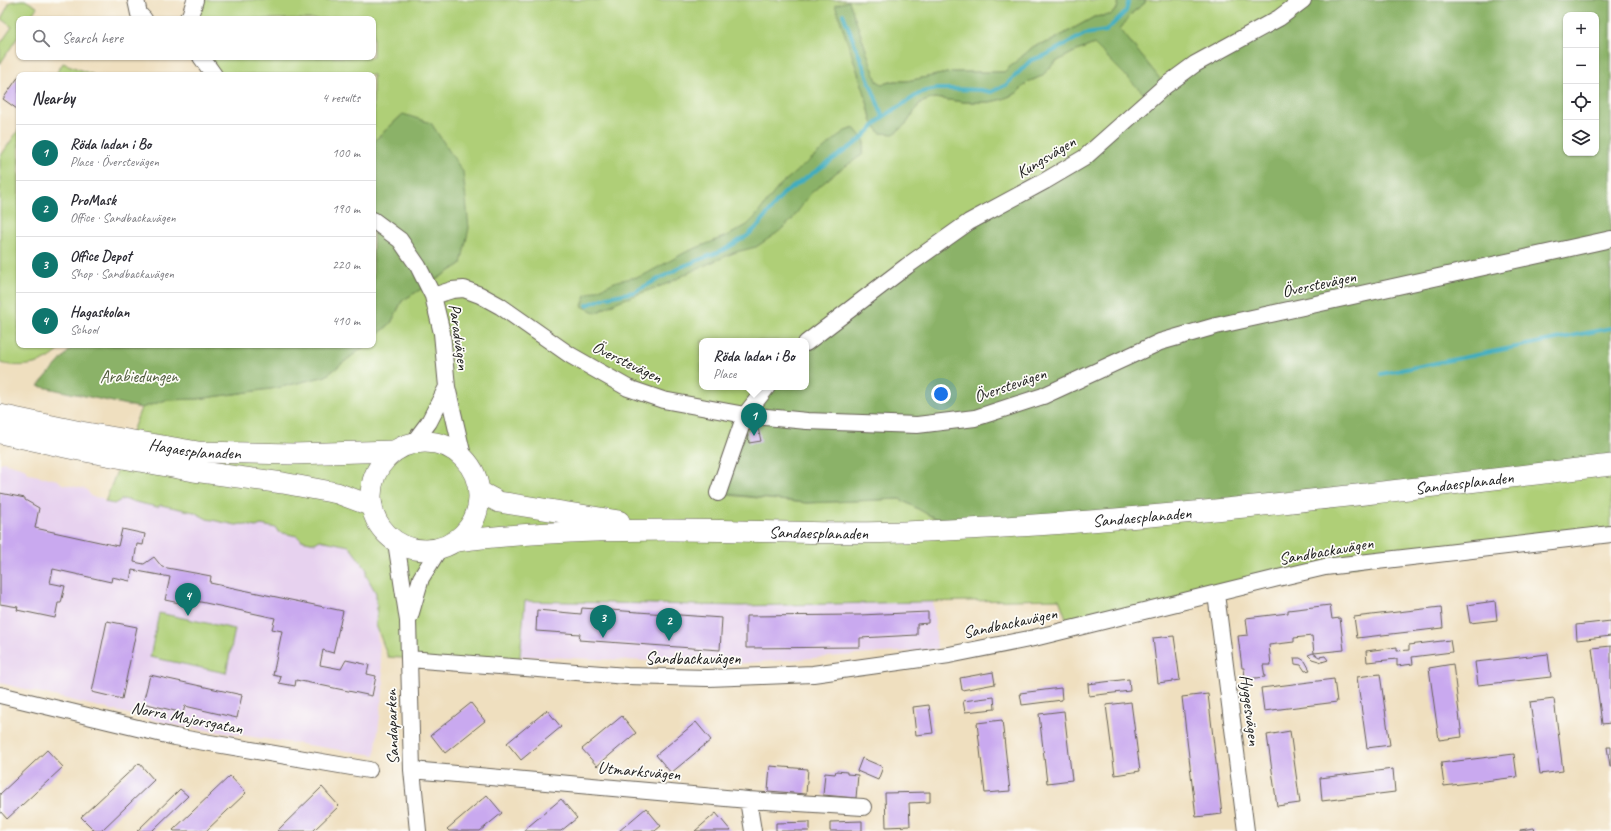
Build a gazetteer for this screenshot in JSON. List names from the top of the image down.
{
  "streets": {
    "main road": ["Hagaesplanaden", "Sandaesplanaden"],
    "street": [
      "Kungsvägen",
      "Överstevägen",
      "Paradvägen",
      "Sandbackavägen",
      "Hyggesvägen",
      "Norra Majorsgatan",
      "Sandaparken",
      "Utmarksvägen"
    ]
  },
  "crossings": [
    ["Överstevägen", "Paradvägen"],
    ["Paradvägen", "Hagaesplanaden"],
    ["Paradvägen", "Sandaesplanaden"],
    ["Paradvägen", "Sandaparken"],
    ["Hagaesplanaden", "Sandaesplanaden"],
    ["Hagaesplanaden", "Sandaparken"],
    ["Sandaesplanaden", "Sandaparken"],
    ["Sandbackavägen", "Hyggesvägen"],
    ["Sandbackavägen", "Sandaparken"],
    ["Sandaparken", "Utmarksvägen"]
  ],
  "parks": ["Arabiedungen"],
  "page": {
    "map_buttons": ["+", "−"],
    "search": "Search here",
    "heading": ["Nearby", "4 results"],
    "list": [
      {
        "mark": "1",
        "name": "Röda ladan i Bo",
        "note": "Place · Överstevägen",
        "value": "100 m"
      },
      {
        "mark": "2",
        "name": "ProMask",
        "note": "Office · Sandbackavägen",
        "value": "190 m"
      },
      {
        "mark": "3",
        "name": "Office Depot",
        "note": "Shop · Sandbackavägen",
        "value": "220 m"
      },
      {
        "mark": "4",
        "name": "Hagaskolan",
        "note": "School",
        "value": "410 m"
      }
    ],
    "popup": ["Röda ladan i Bo", "Place"],
    "pins": [
      "1",
      "4",
      "3",
      "2"
    ]
  }
}
